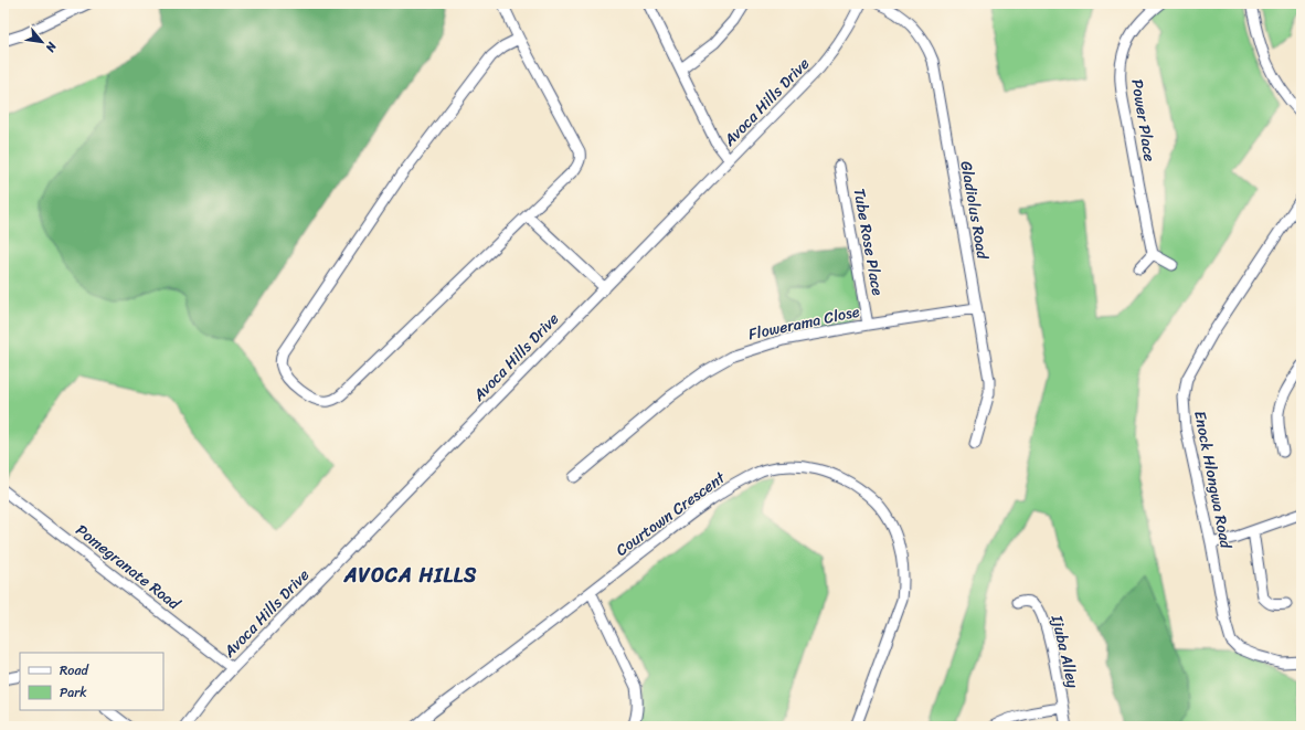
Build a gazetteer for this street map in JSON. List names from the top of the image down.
{
  "streets": {
    "street": [
      "Avoca Hills Drive",
      "Power Place",
      "Gladiolus Road",
      "Tube Rose Place",
      "Flowerama Close",
      "Enock Hlongwa Road",
      "Courtown Crescent",
      "Pomegranate Road",
      "Ijuba Alley"
    ]
  },
  "crossings": [
    ["Avoca Hills Drive", "Pomegranate Road"],
    ["Gladiolus Road", "Flowerama Close"],
    ["Tube Rose Place", "Flowerama Close"]
  ],
  "districts": ["AVOCA HILLS"],
  "legend": ["Road", "Park"],
  "north": "bottom right"
}
